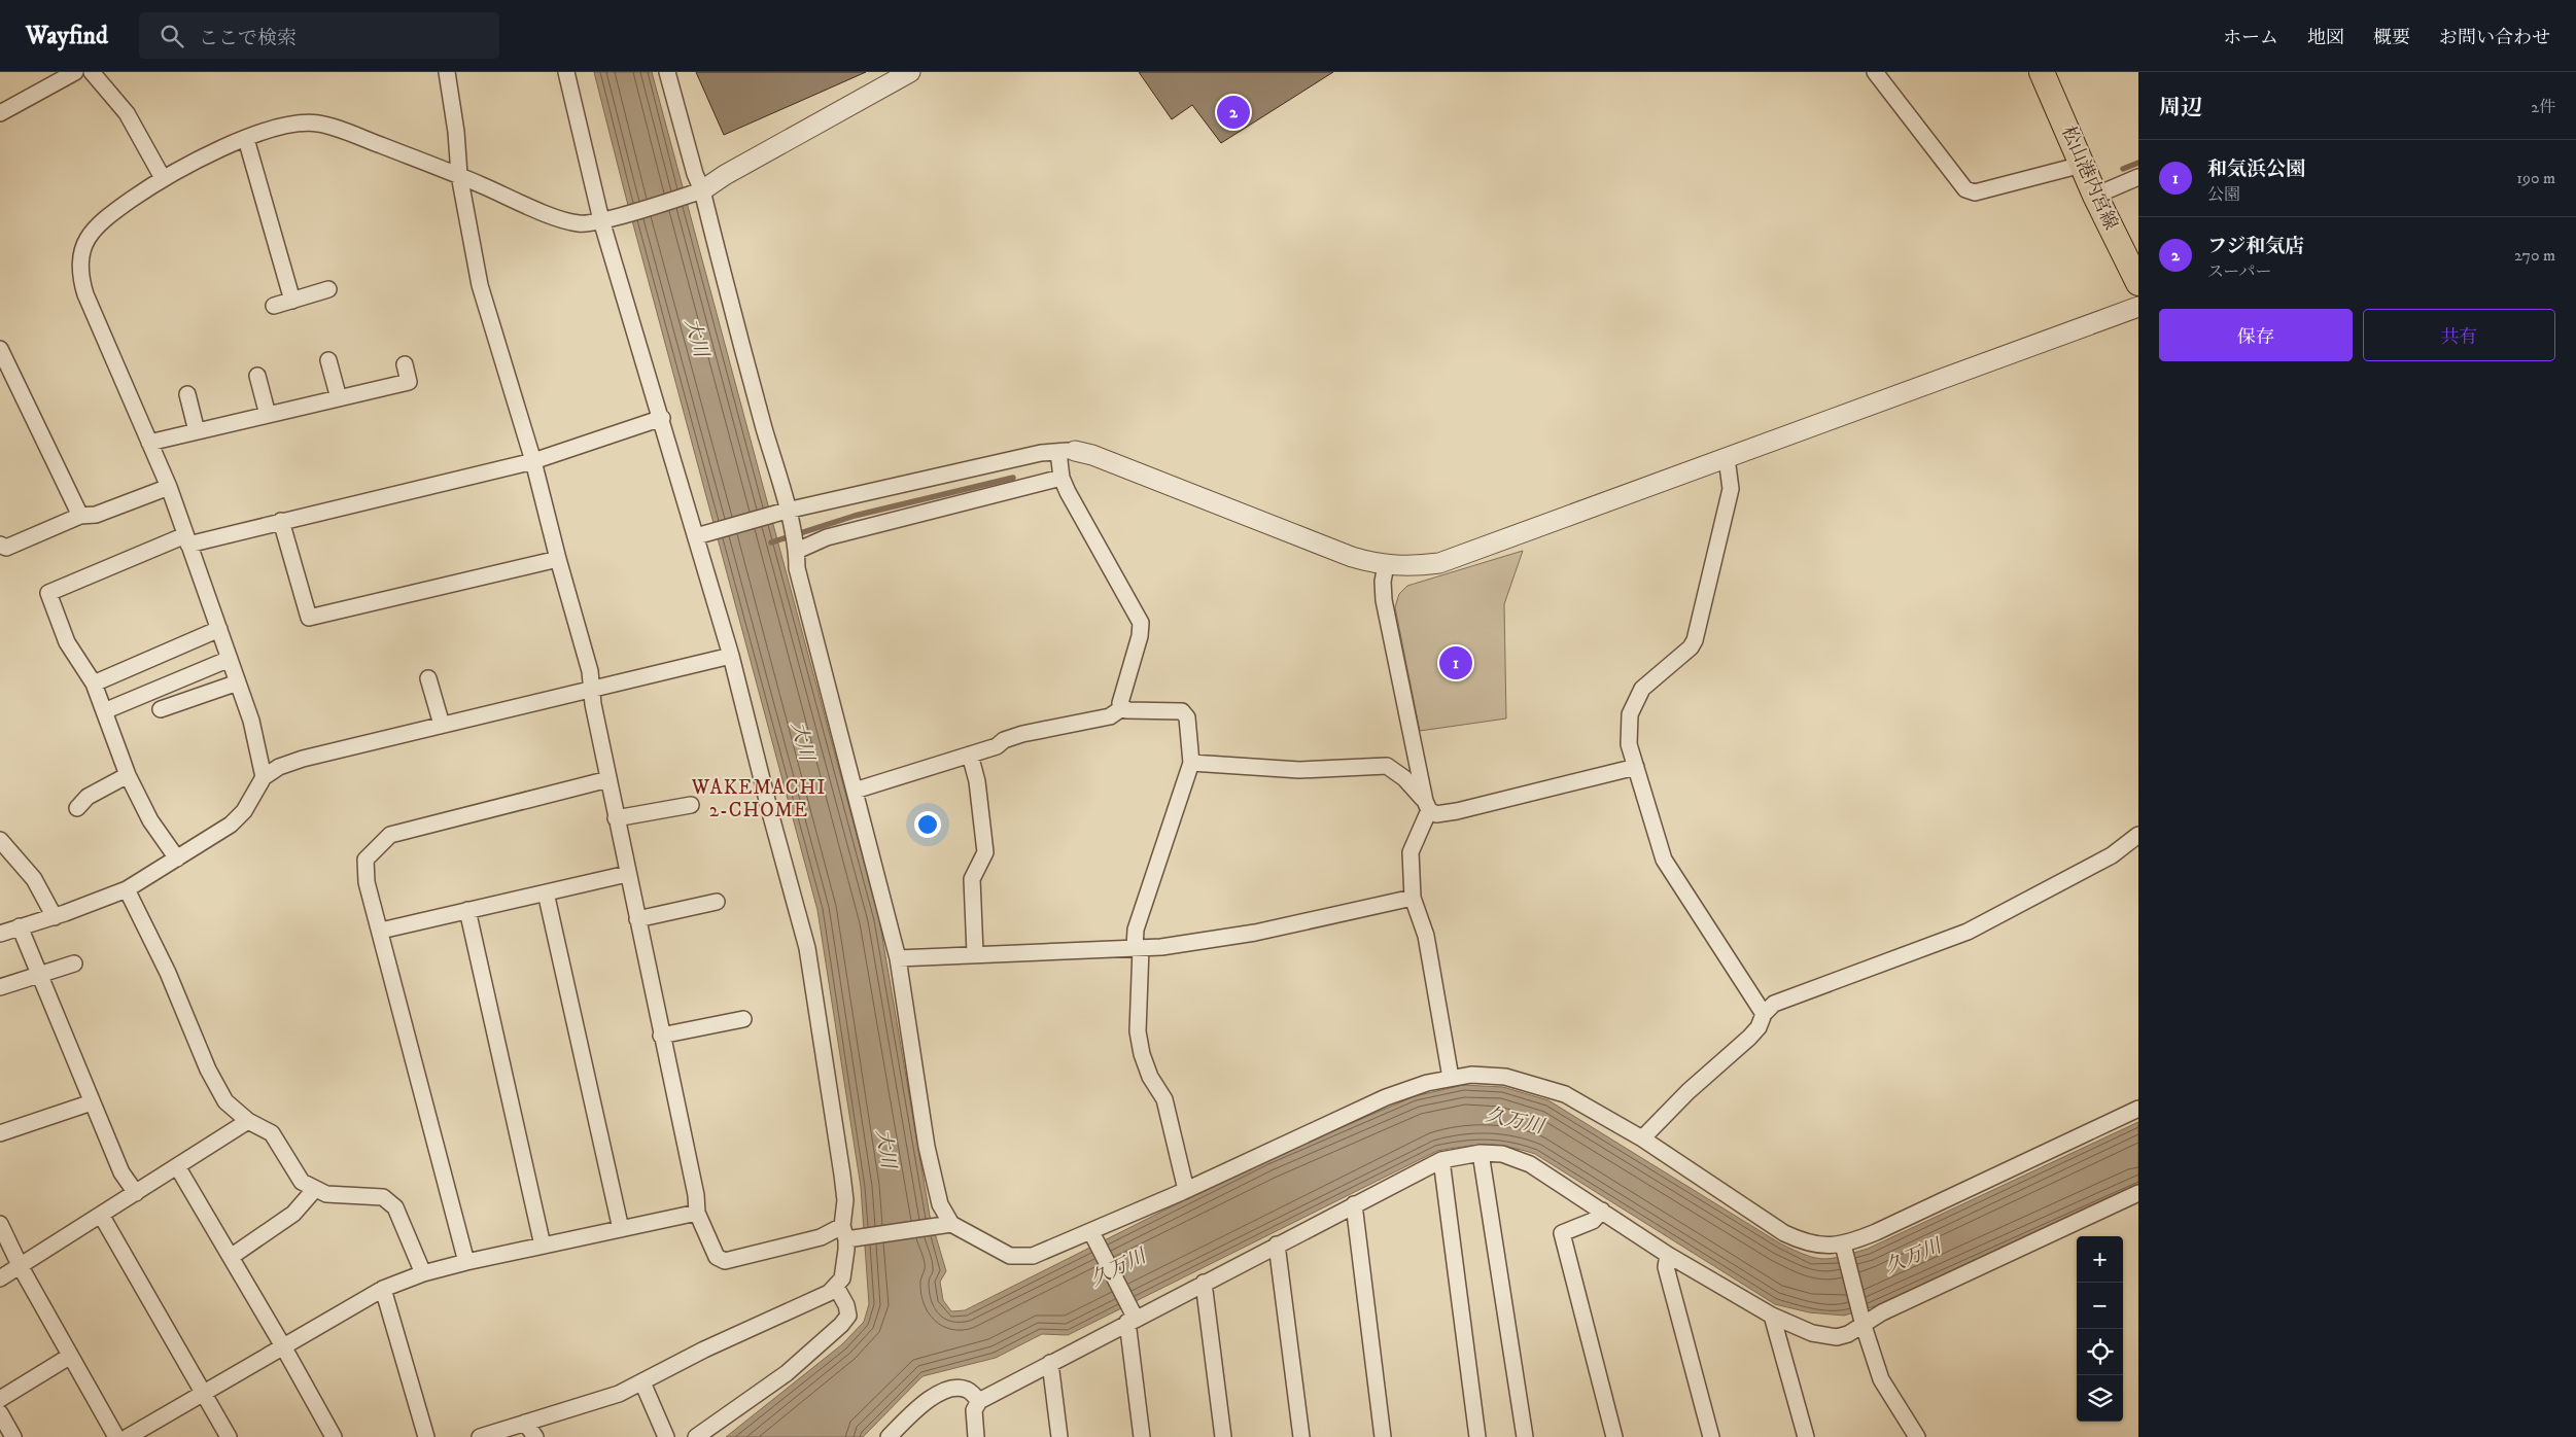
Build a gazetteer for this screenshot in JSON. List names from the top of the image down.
{
  "streets": {
    "main road": ["松山港内宮線"]
  },
  "districts": ["WAKEMACHI 2-CHOME"],
  "water": ["大川", "久万川"],
  "page": {
    "header": "Wayfind",
    "search": "ここで検索",
    "nav": [
      "ホーム",
      "地図",
      "概要",
      "お問い合わせ"
    ],
    "heading": ["周辺", "2件"],
    "pins": ["2", "1"],
    "list": [
      {
        "mark": "1",
        "name": "和気浜公園",
        "note": "公園",
        "value": "190 m"
      },
      {
        "mark": "2",
        "name": "フジ和気店",
        "note": "スーパー",
        "value": "270 m"
      }
    ],
    "buttons": ["保存", "共有"],
    "map_buttons": ["+", "−"]
  }
}
